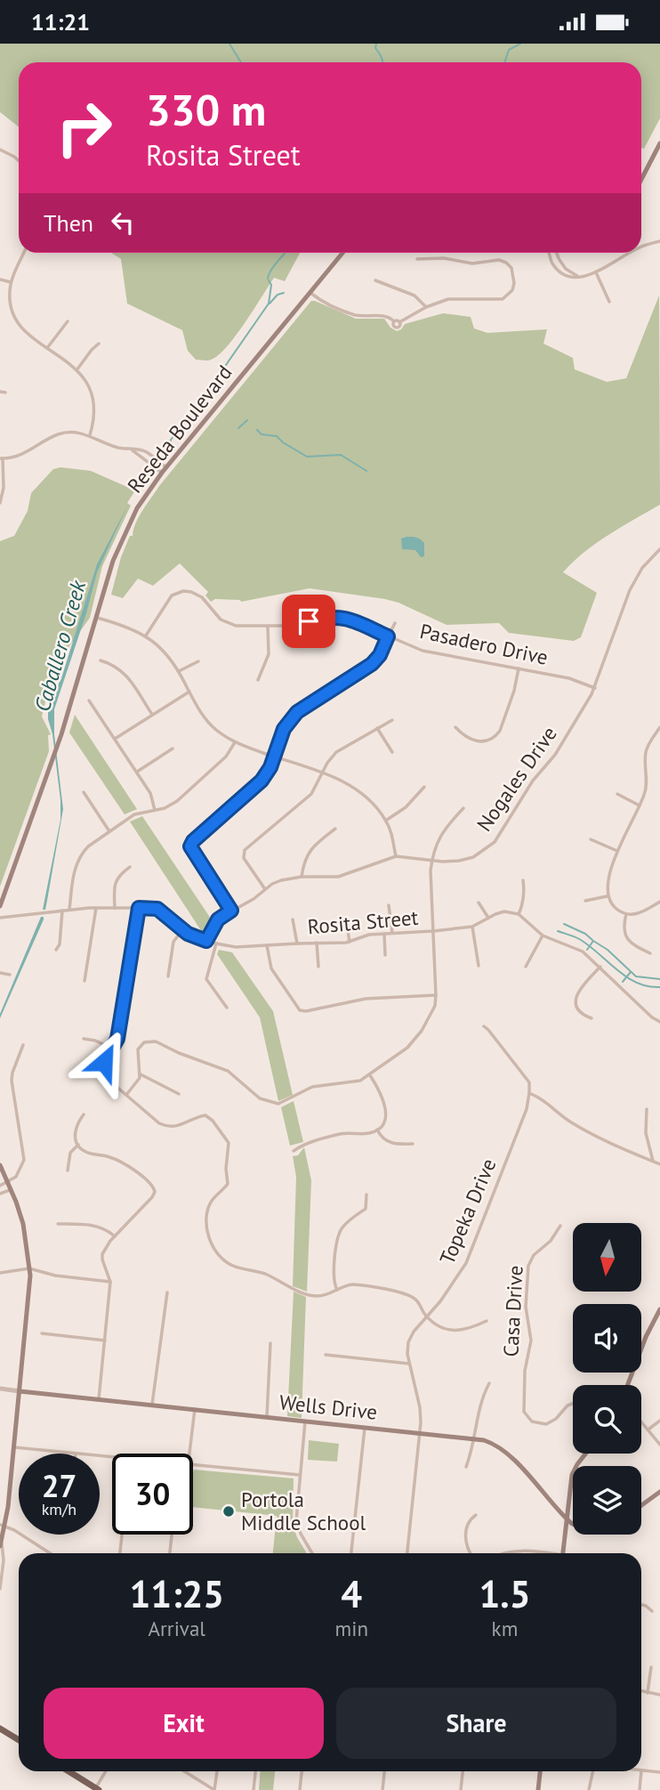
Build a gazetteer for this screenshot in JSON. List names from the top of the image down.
{
  "streets": {
    "main road": ["Reseda Boulevard", "Wells Drive"],
    "street": [
      "Pasadero Drive",
      "Nogales Drive",
      "Rosita Street",
      "Topeka Drive",
      "Casa Drive"
    ]
  },
  "crossings": [
    ["Pasadero Drive", "Nogales Drive"],
    ["Nogales Drive", "Rosita Street"],
    ["Topeka Drive", "Wells Drive"]
  ],
  "water": ["Caballero Creek"],
  "places": ["Portola Middle School"],
  "north": "bottom",
  "page": {
    "status": "11:21",
    "turn": ["330 m", "Rosita Street"],
    "then": "Then",
    "speed": "27 km/h",
    "limit": "30",
    "eta": [
      "11:25",
      "Arrival",
      "4",
      "min",
      "1.5",
      "km"
    ],
    "buttons": ["Exit", "Share"]
  }
}
